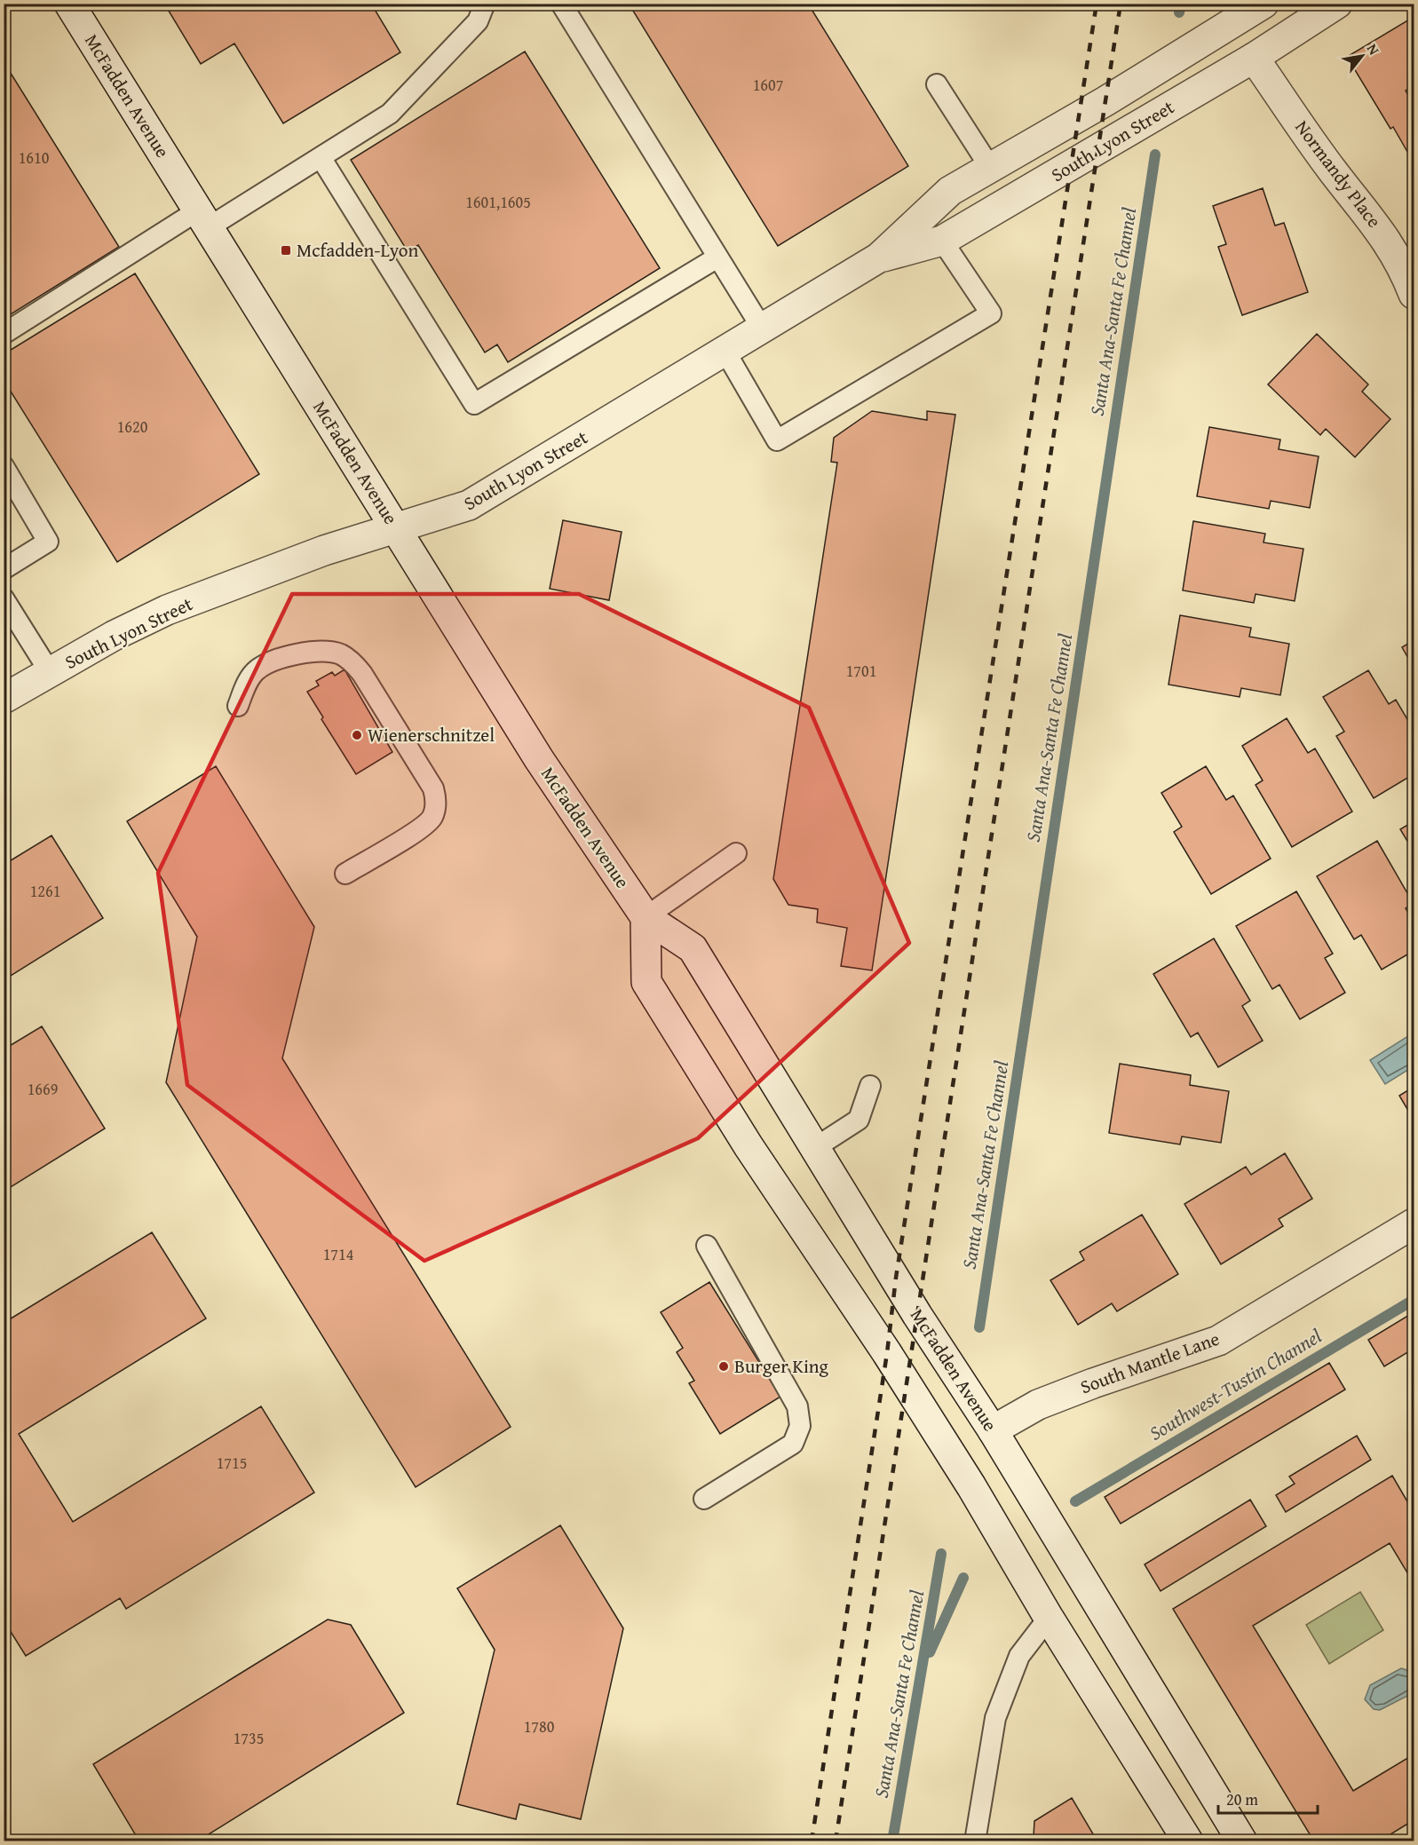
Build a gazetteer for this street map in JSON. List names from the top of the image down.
{
  "streets": {
    "main road": [
      "McFadden Avenue",
      "South Lyon Street",
      "Normandy Place",
      "South Mantle Lane"
    ]
  },
  "crossings": [
    ["McFadden Avenue", "South Lyon Street"],
    ["McFadden Avenue", "South Mantle Lane"],
    ["South Lyon Street", "Normandy Place"]
  ],
  "water": ["Santa Ana-Santa Fe Channel", "Southwest-Tustin Channel"],
  "places": {
    "transit": ["Mcfadden-Lyon"],
    "other": ["Wienerschnitzel", "Burger King"]
  },
  "house_numbers": [
    "1607",
    "1610",
    "1601,1605",
    "1620",
    "1701",
    "1261",
    "1669",
    "1714",
    "1715",
    "1780",
    "1735"
  ],
  "scale_bar": "20 m",
  "north": "top right"
}
